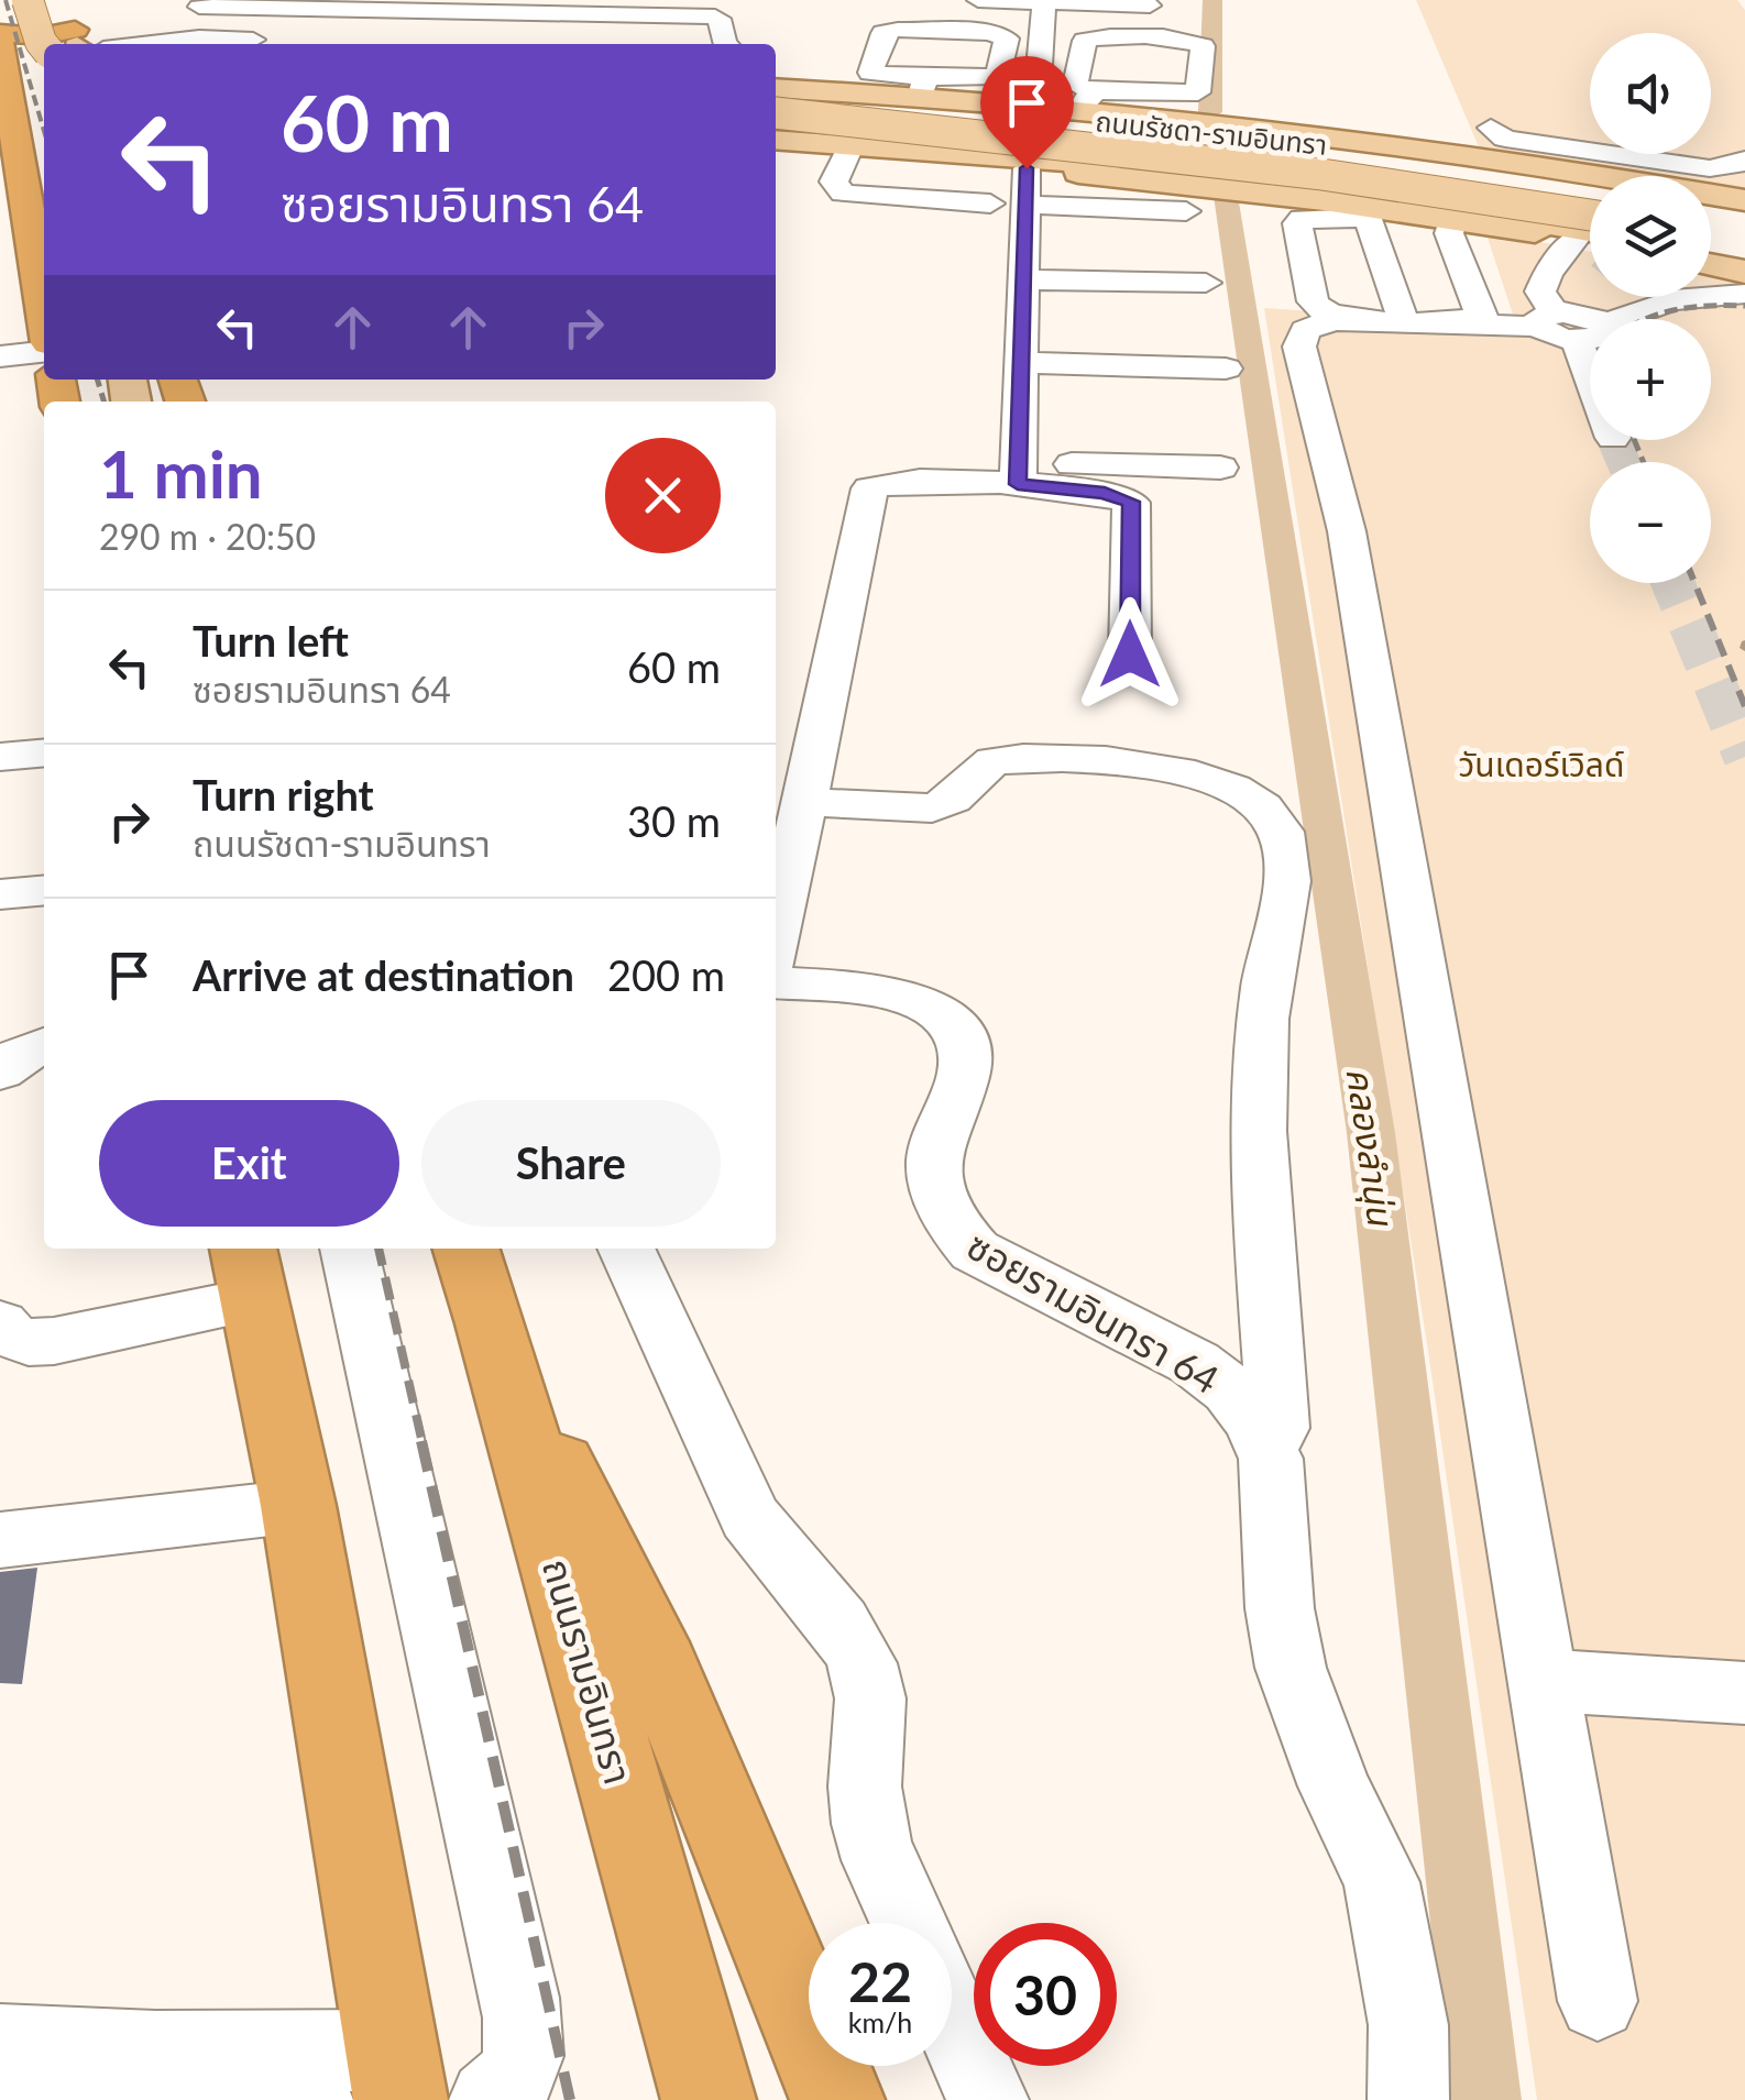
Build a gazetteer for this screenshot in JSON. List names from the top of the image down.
{
  "streets": {
    "highway": ["ถนนรามอินทรา"],
    "main road": ["ถนนรัชดา-รามอินทรา"],
    "street": ["ซอยรามอินทรา 64"]
  },
  "water": ["คลองลำนุ่น"],
  "parks": ["วันเดอร์เวิลด์"],
  "page": {
    "map_buttons": ["+", "−"],
    "turn": ["60 m", "ซอยรามอินทรา 64"],
    "heading": ["1 min", "290 m · 20:50"],
    "list": [
      {
        "name": "Turn left",
        "note": "ซอยรามอินทรา 64",
        "value": "60 m"
      },
      {
        "name": "Turn right",
        "note": "ถนนรัชดา-รามอินทรา",
        "value": "30 m"
      },
      {
        "name": "Arrive at destination",
        "value": "200 m"
      }
    ],
    "buttons": ["Exit", "Share"],
    "speed": "22 km/h",
    "limit": "30"
  }
}
